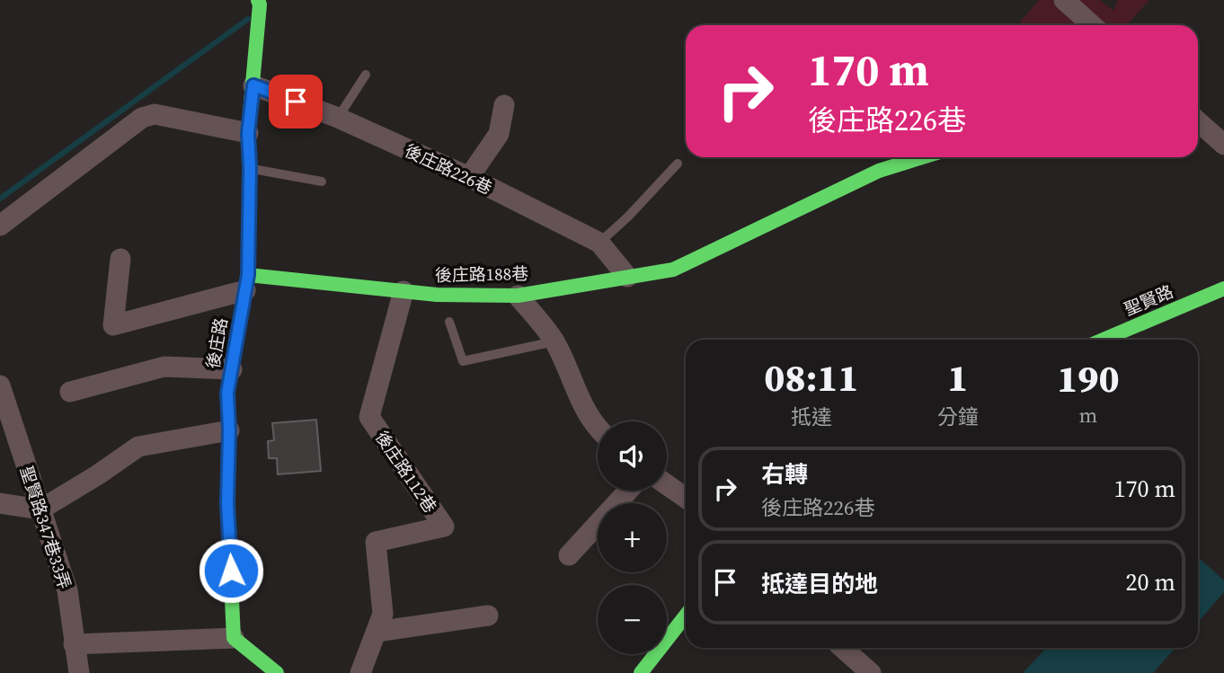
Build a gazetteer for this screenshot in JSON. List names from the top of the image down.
{
  "streets": {
    "street": [
      "後庄路226巷",
      "後庄路188巷",
      "聖賢路",
      "後庄路",
      "後庄路112巷",
      "聖賢路347巷33弄"
    ]
  },
  "crossings": [
    ["後庄路226巷", "後庄路188巷"],
    ["後庄路226巷", "後庄路"],
    ["後庄路188巷", "後庄路"],
    ["後庄路188巷", "後庄路112巷"]
  ],
  "page": {
    "turn": ["170 m", "後庄路226巷"],
    "eta": [
      "08:11",
      "抵達",
      "1",
      "分鐘",
      "190",
      "m"
    ],
    "map_buttons": ["+", "−"],
    "list": [
      {
        "name": "右轉",
        "note": "後庄路226巷",
        "value": "170 m"
      },
      {
        "name": "抵達目的地",
        "value": "20 m"
      }
    ]
  }
}
